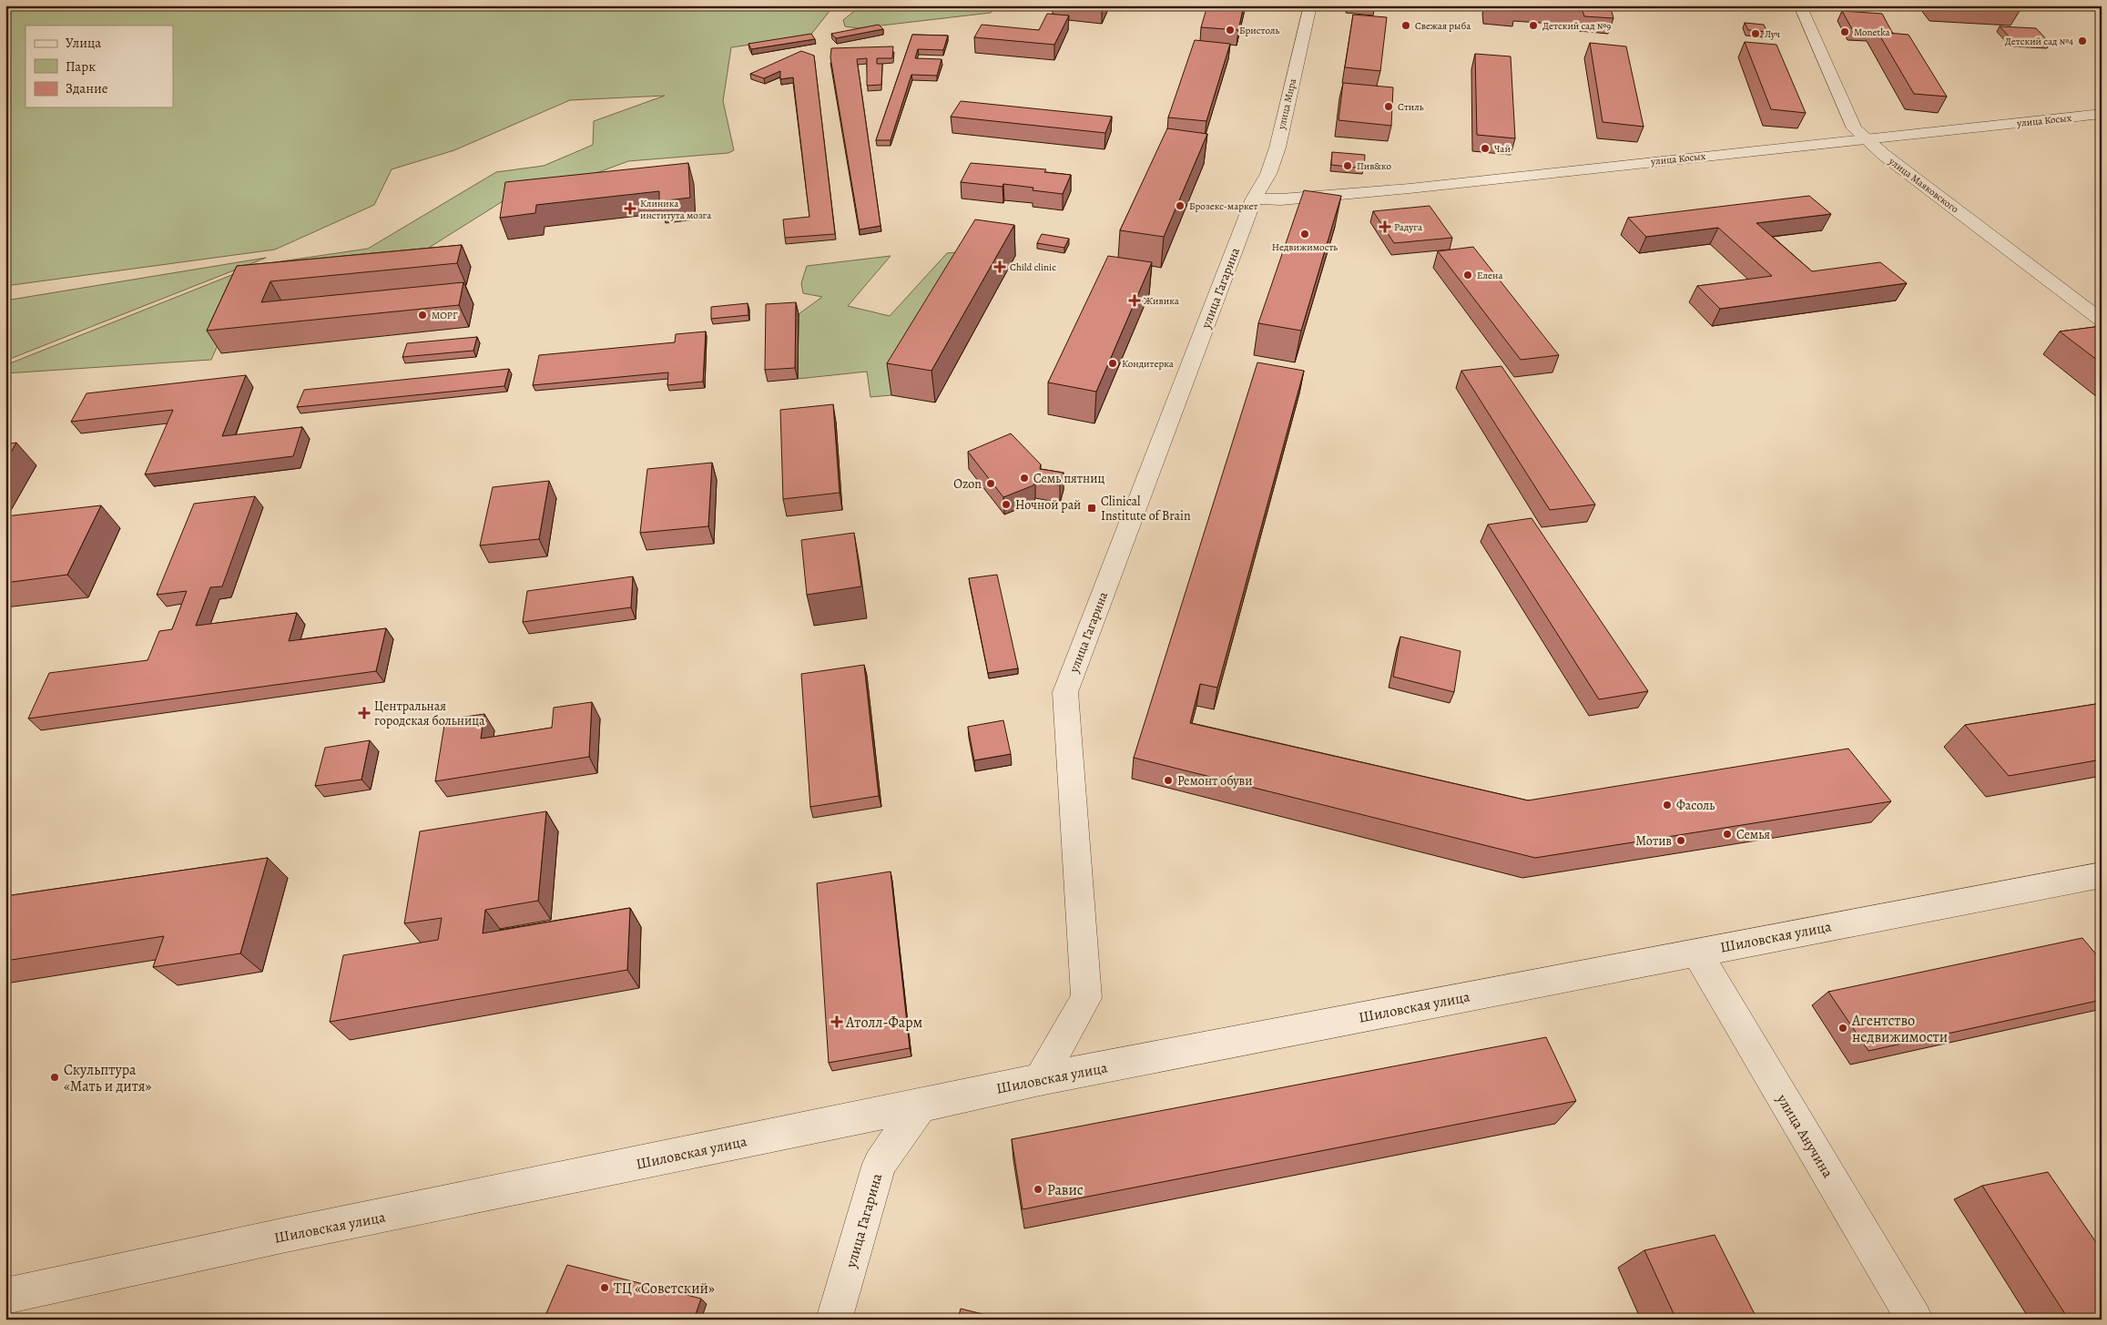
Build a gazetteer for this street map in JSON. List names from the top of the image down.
{
  "streets": {
    "street": [
      "улица Мира",
      "улица Косых",
      "улица Маяковского",
      "улица Гагарина",
      "Шиловская улица",
      "улица Анучина"
    ]
  },
  "crossings": [
    ["улица Мира", "улица Косых"],
    ["улица Мира", "улица Гагарина"],
    ["улица Косых", "улица Маяковского"],
    ["улица Косых", "улица Гагарина"],
    ["улица Гагарина", "Шиловская улица"],
    ["Шиловская улица", "улица Анучина"]
  ],
  "places": {
    "other": [
      "Свежая рыба",
      "Детский сад №9",
      "Бристоль",
      "Monetka",
      "Луч",
      "Детский сад №4",
      "Стиль",
      "Чай",
      "Пив&ко",
      "Брозекс-маркет",
      "Недвижимость",
      "Елена",
      "МОРГ",
      "Кондитерка",
      "Семь пятниц",
      "Ozon",
      "Ночной рай",
      "Ремонт обуви",
      "Фасоль",
      "Семья",
      "Мотив",
      "Агентство недвижимости",
      "Скульптура «Мать и дитя»",
      "Равис",
      "ТЦ «Советский»"
    ],
    "health": [
      "Клиника института мозга",
      "Радуга",
      "Child clinic",
      "Живика",
      "Центральная городская больница",
      "Атолл-Фарм"
    ],
    "transit": ["Clinical Institute of Brain"]
  },
  "legend": ["Улица", "Парк", "Здание"]
}
